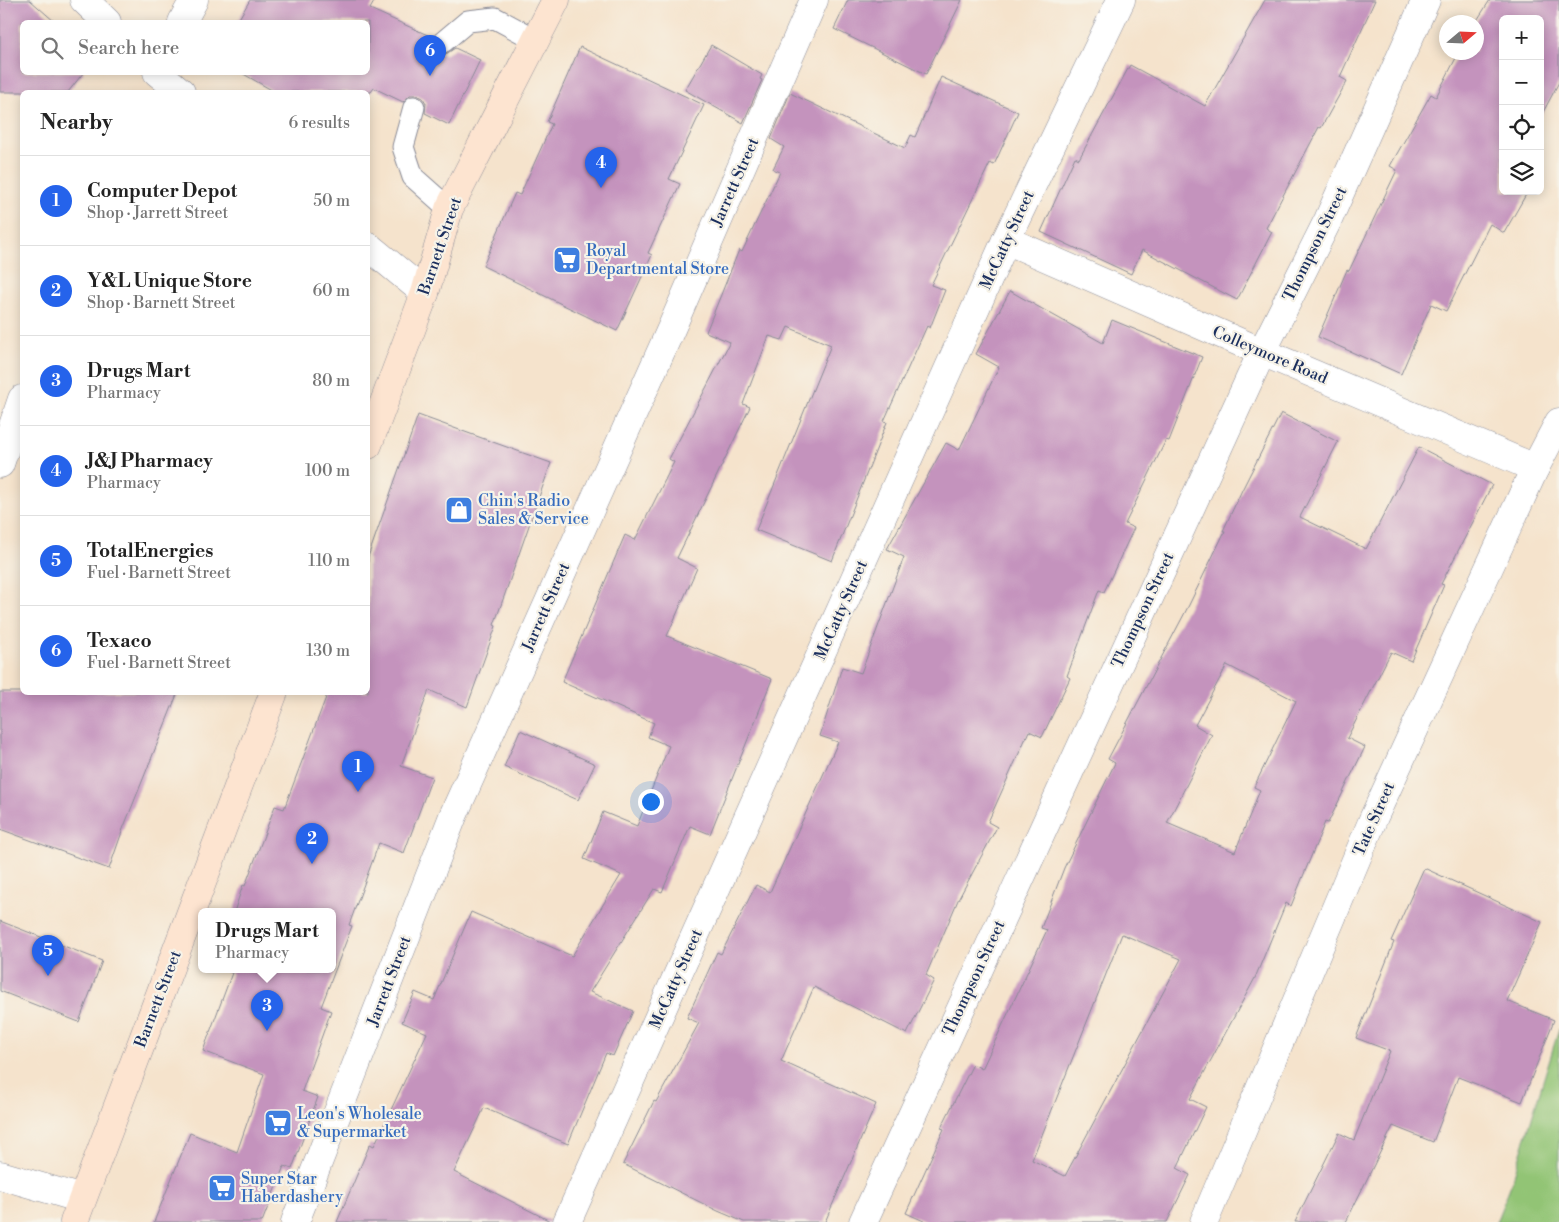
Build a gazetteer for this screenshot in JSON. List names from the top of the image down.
{
  "streets": {
    "main road": ["Barnett Street"],
    "street": [
      "Jarrett Street",
      "McCatty Street",
      "Thompson Street",
      "Colleymore Road",
      "Tate Street"
    ]
  },
  "crossings": [
    ["McCatty Street", "Colleymore Road"],
    ["Thompson Street", "Colleymore Road"],
    ["Colleymore Road", "Tate Street"]
  ],
  "places": {
    "supermarket": ["Royal Departmental Store", "Leon's Wholesale & Supermarket", "Super Star Haberdashery"],
    "shop": ["Chin's Radio Sales & Service"]
  },
  "north": "right",
  "page": {
    "map_buttons": ["+", "−"],
    "search": "Search here",
    "pins": [
      "6",
      "4",
      "1",
      "2",
      "5",
      "3"
    ],
    "heading": ["Nearby", "6 results"],
    "list": [
      {
        "mark": "1",
        "name": "Computer Depot",
        "note": "Shop · Jarrett Street",
        "value": "50 m"
      },
      {
        "mark": "2",
        "name": "Y&L Unique Store",
        "note": "Shop · Barnett Street",
        "value": "60 m"
      },
      {
        "mark": "3",
        "name": "Drugs Mart",
        "note": "Pharmacy",
        "value": "80 m"
      },
      {
        "mark": "4",
        "name": "J&J Pharmacy",
        "note": "Pharmacy",
        "value": "100 m"
      },
      {
        "mark": "5",
        "name": "TotalEnergies",
        "note": "Fuel · Barnett Street",
        "value": "110 m"
      },
      {
        "mark": "6",
        "name": "Texaco",
        "note": "Fuel · Barnett Street",
        "value": "130 m"
      }
    ],
    "popup": ["Drugs Mart", "Pharmacy"]
  }
}
